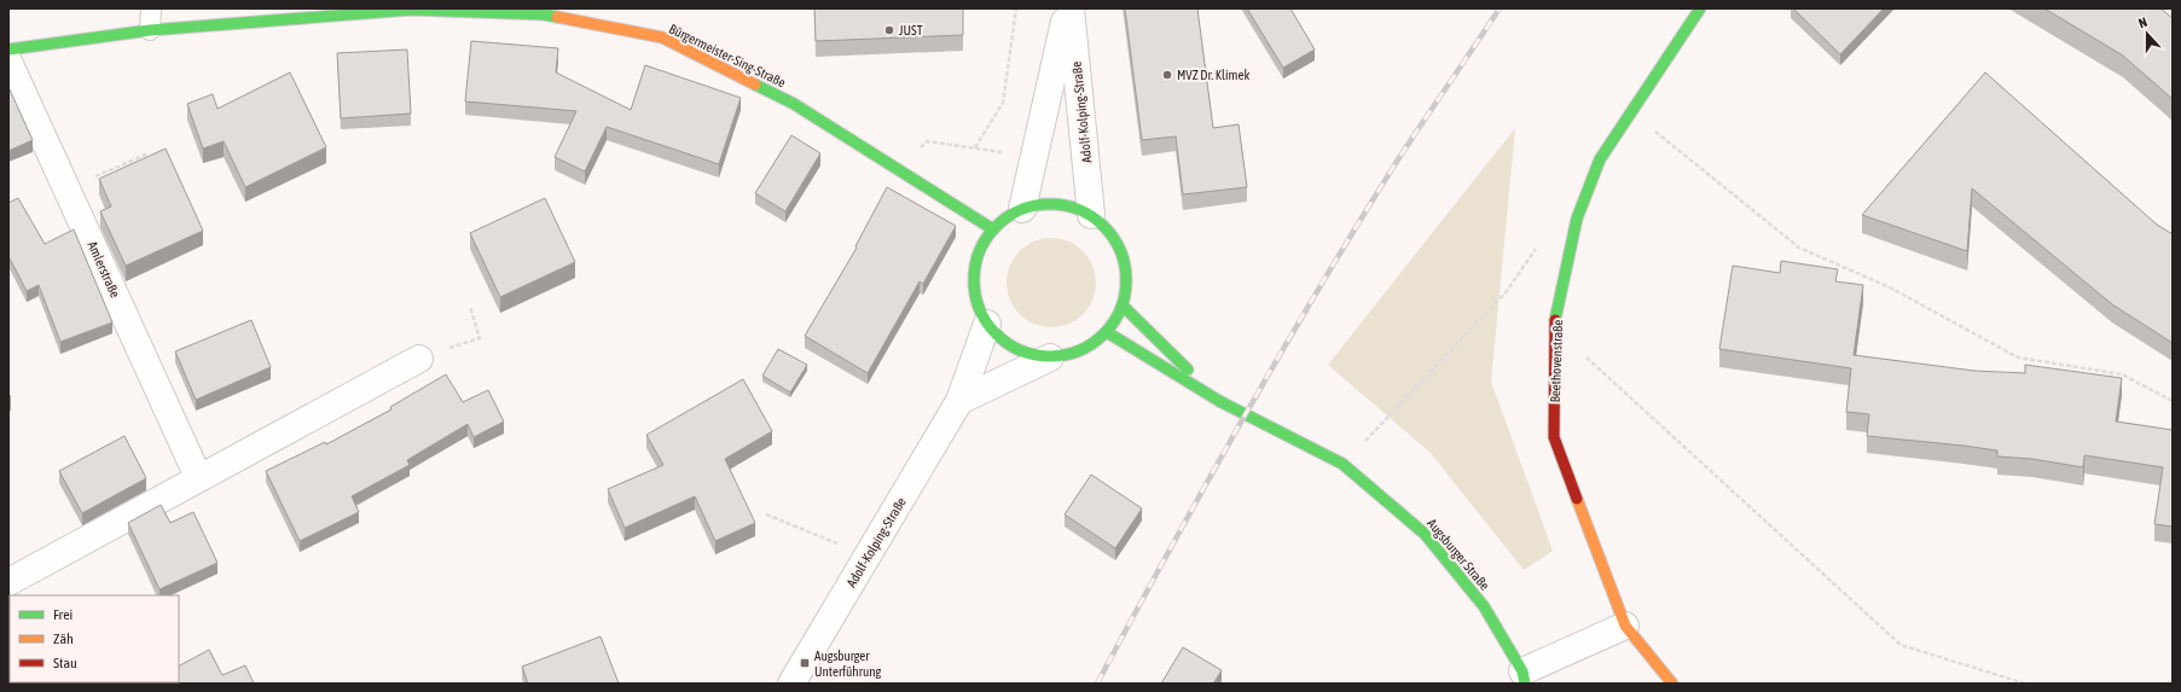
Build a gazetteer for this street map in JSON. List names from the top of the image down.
{
  "streets": {
    "main road": ["Bürgermeister-Sing-Straße", "Beethovenstraße", "Augsburger Straße"],
    "street": ["Adolf-Kolping-Straße", "Amlerstraße"]
  },
  "crossings": [
    ["Bürgermeister-Sing-Straße", "Adolf-Kolping-Straße"]
  ],
  "places": {
    "other": ["JUST", "MVZ Dr. Klimek"],
    "transit": ["Augsburger Unterführung"]
  },
  "legend": ["Frei", "Zäh", "Stau"],
  "north": "top"
}
